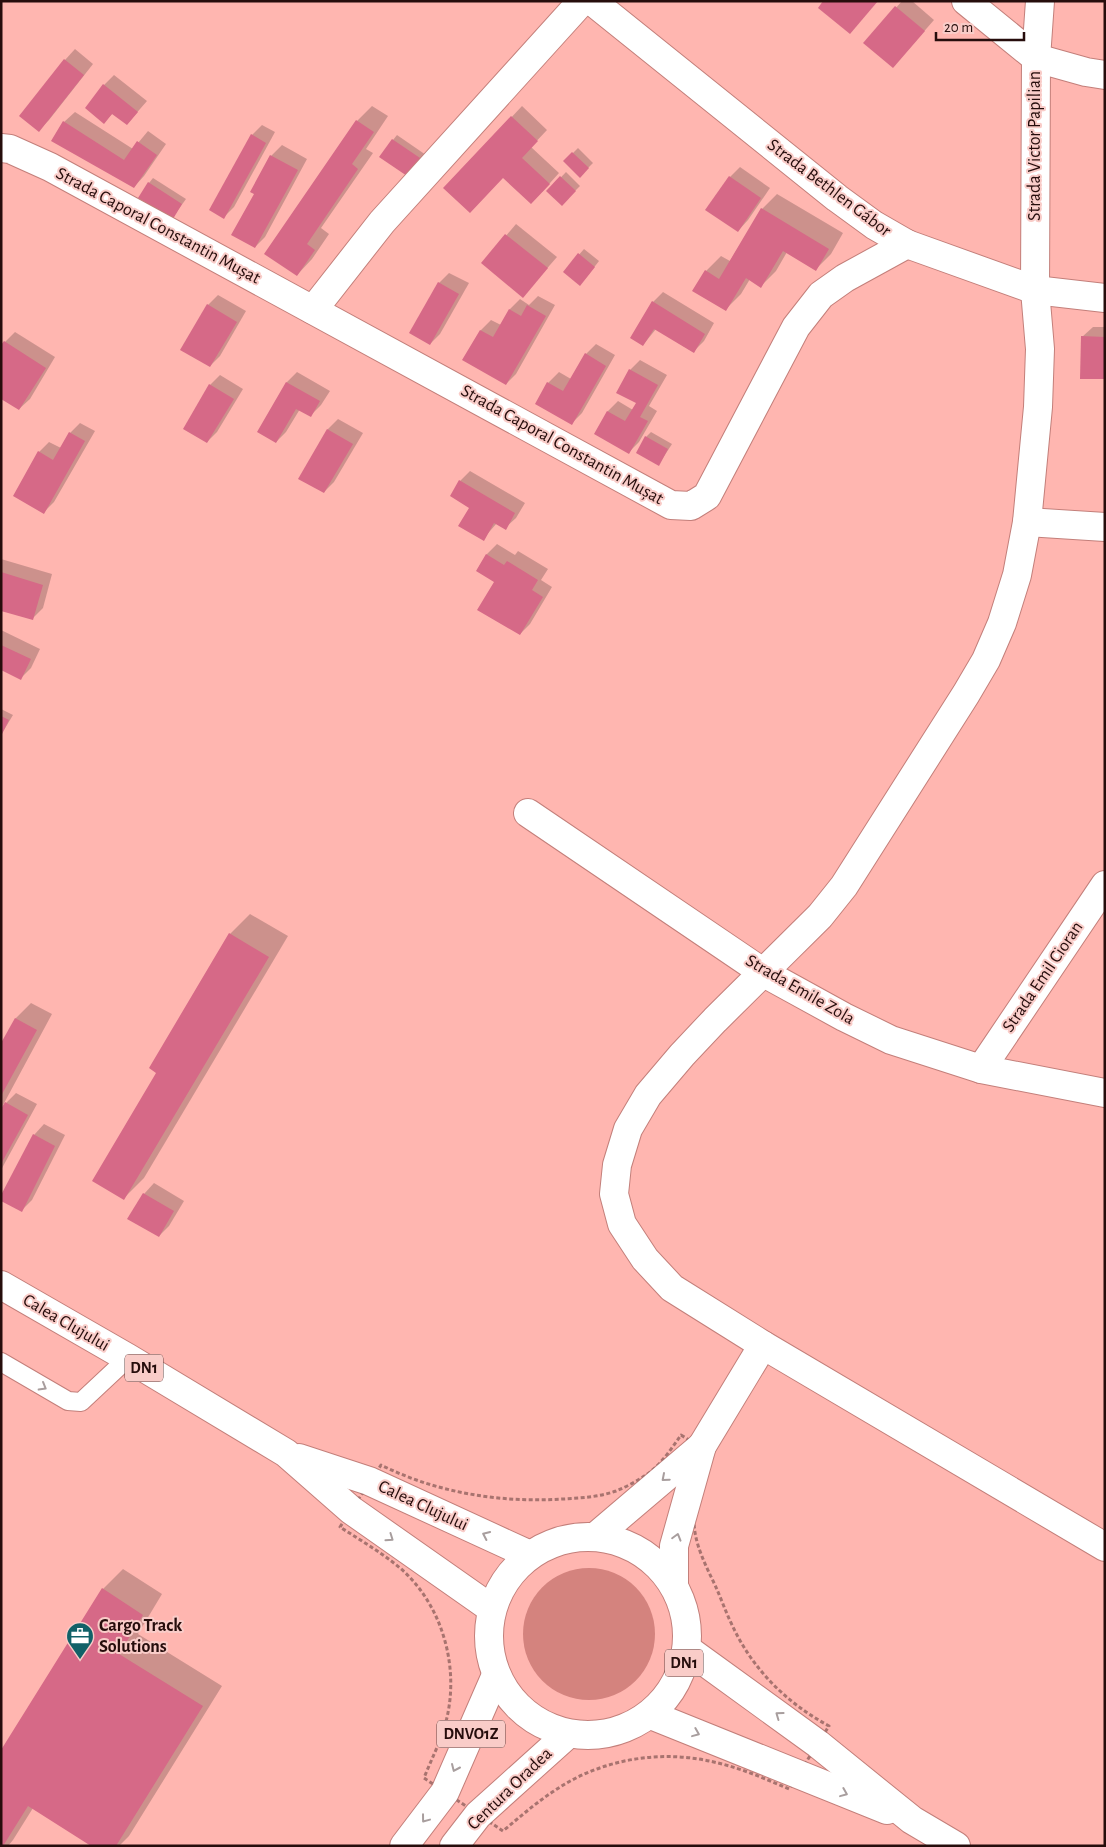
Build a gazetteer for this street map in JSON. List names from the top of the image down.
{
  "streets": {
    "street": [
      "Strada Victor Papilian",
      "Strada Bethlen Gábor",
      "Strada Caporal Constantin Mușat",
      "Strada Emil Cioran",
      "Strada Emile Zola",
      "Calea Clujului",
      "DN1",
      "DNVO1Z",
      "Centura Oradea"
    ]
  },
  "crossings": [
    ["Strada Victor Papilian", "Strada Bethlen Gábor"],
    ["Strada Victor Papilian", "Strada Emile Zola"],
    ["Strada Bethlen Gábor", "Strada Caporal Constantin Mușat"],
    ["Strada Emil Cioran", "Strada Emile Zola"],
    ["Calea Clujului", "DN1"],
    ["DN1", "DNVO1Z"],
    ["DN1", "Centura Oradea"]
  ],
  "places": {
    "office": ["Cargo Track Solutions"]
  },
  "scale_bar": "20 m"
}
